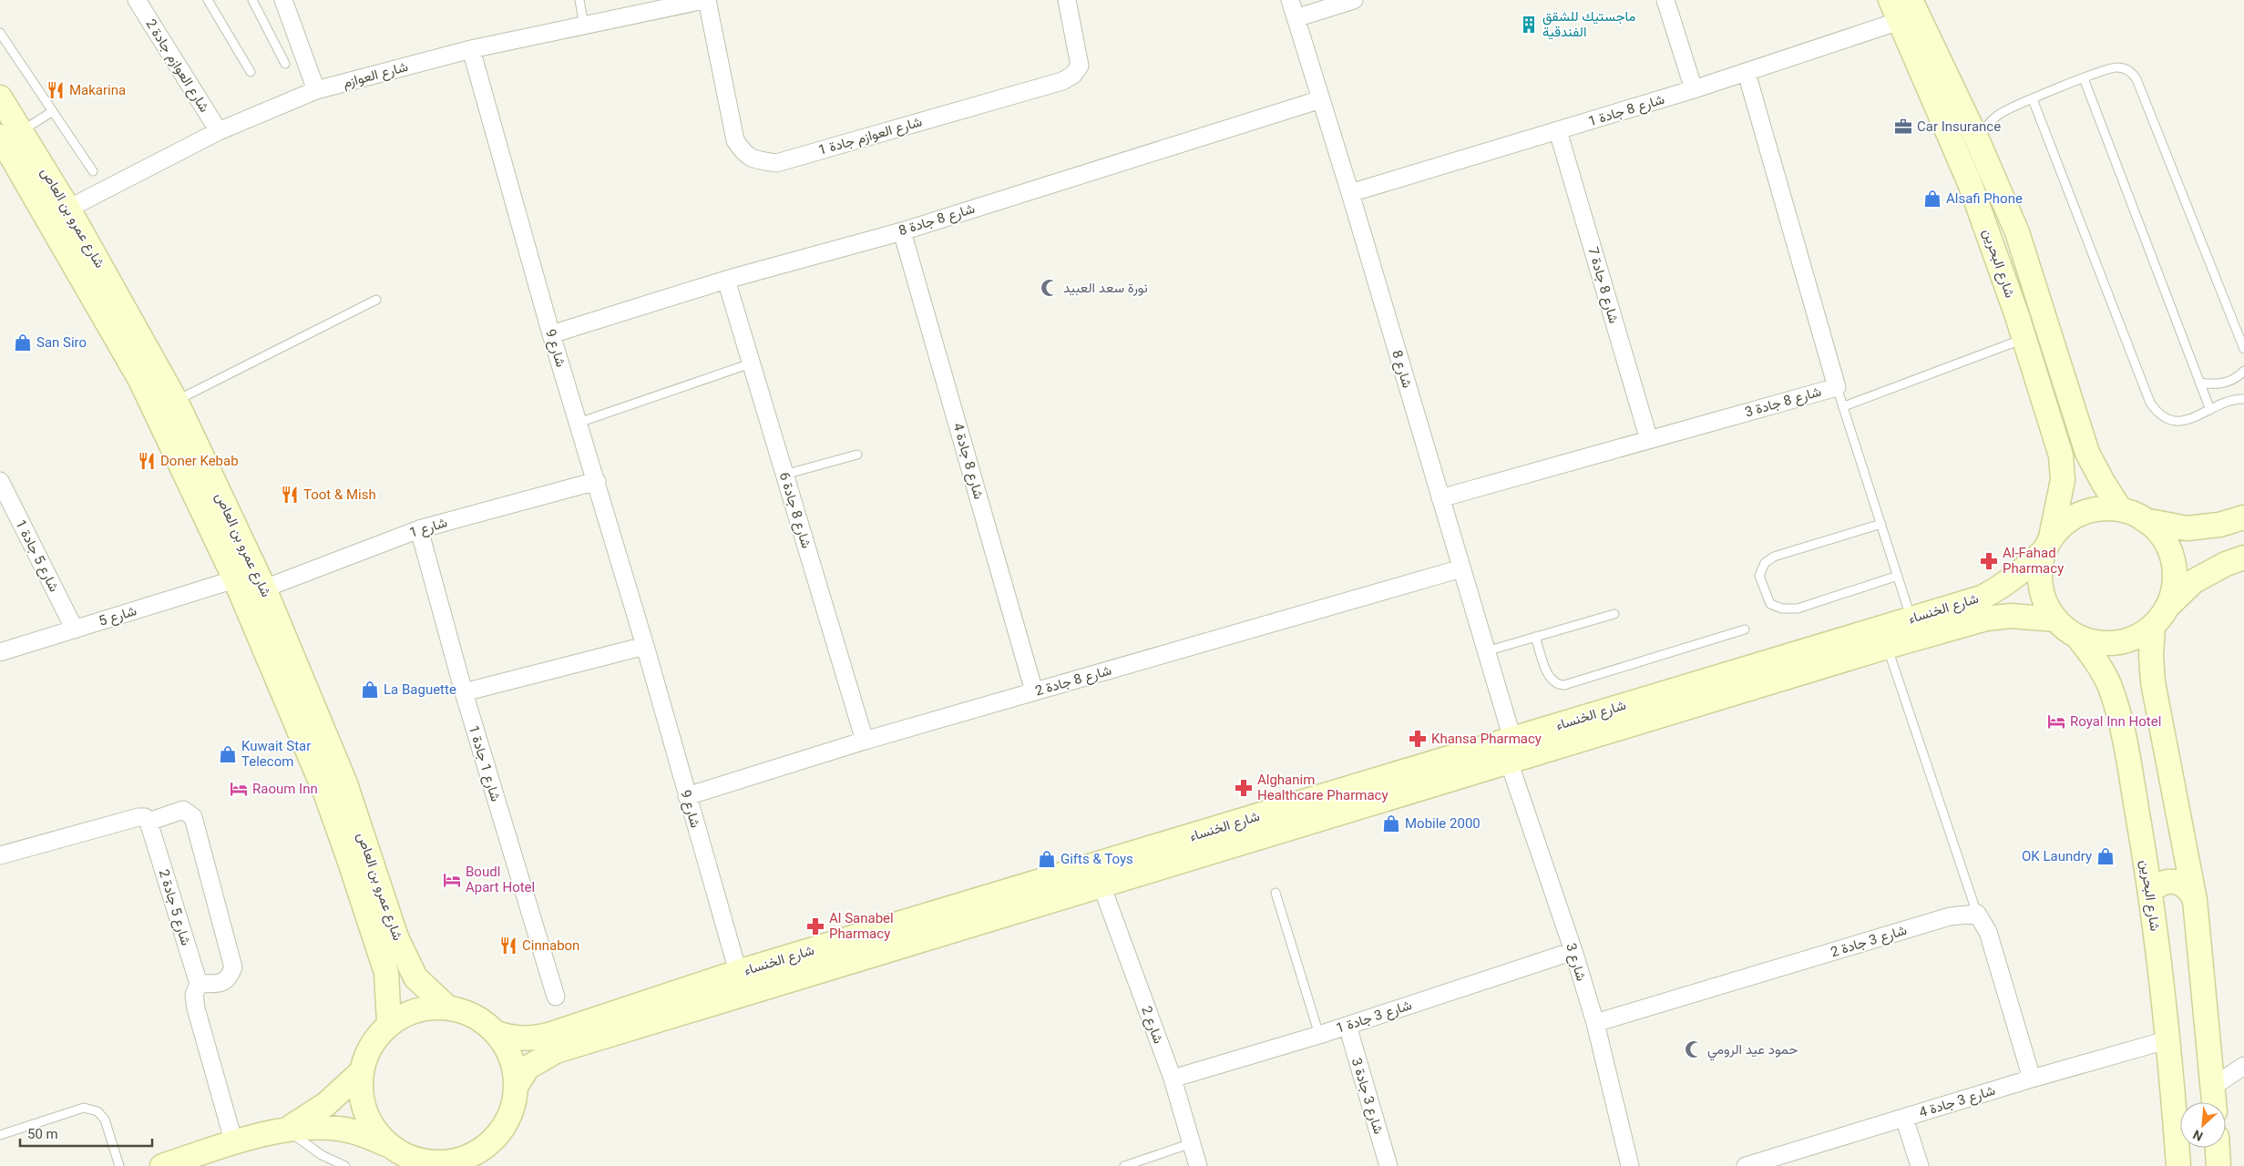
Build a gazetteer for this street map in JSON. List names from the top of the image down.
{
  "streets": {
    "street": [
      "شارع العوازم جادة 2",
      "شارع العوازم",
      "شارع 8 جادة 1",
      "شارع العوازم جادة 1",
      "شارع عمرو بن العاص",
      "شارع 8 جادة 8",
      "شارع البحرين",
      "شارع 8 جادة 7",
      "شارع 9",
      "شارع 8",
      "شارع 8 جادة 3",
      "شارع 8 جادة 4",
      "شارع 8 جادة 6",
      "شارع 1",
      "شارع 5 جادة 1",
      "شارع الخنساء",
      "شارع 5",
      "شارع 8 جادة 2",
      "شارع 1 جادة 1",
      "شارع 5 جادة 2",
      "شارع 3 جادة 2",
      "شارع 3",
      "شارع 3 جادة 1",
      "شارع 2",
      "شارع 3 جادة 3",
      "شارع 3 جادة 4"
    ]
  },
  "crossings": [
    ["شارع العوازم جادة 2", "شارع العوازم"],
    ["شارع العوازم", "شارع العوازم جادة 1"],
    ["شارع العوازم", "شارع عمرو بن العاص"],
    ["شارع العوازم", "شارع 9"],
    ["شارع 8 جادة 1", "شارع البحرين"],
    ["شارع 8 جادة 1", "شارع 8 جادة 7"],
    ["شارع 8 جادة 1", "شارع 8"],
    ["شارع 8 جادة 1", "شارع 8 جادة 3"],
    ["شارع عمرو بن العاص", "شارع 1"],
    ["شارع عمرو بن العاص", "شارع الخنساء"],
    ["شارع عمرو بن العاص", "شارع 5"],
    ["شارع 8 جادة 8", "شارع 9"],
    ["شارع 8 جادة 8", "شارع 8"],
    ["شارع 8 جادة 8", "شارع 8 جادة 4"],
    ["شارع 8 جادة 8", "شارع 8 جادة 6"],
    ["شارع البحرين", "شارع الخنساء"],
    ["شارع البحرين", "شارع 3 جادة 4"],
    ["شارع 8 جادة 7", "شارع 8 جادة 3"],
    ["شارع 9", "شارع 1"],
    ["شارع 9", "شارع الخنساء"],
    ["شارع 9", "شارع 8 جادة 2"],
    ["شارع 8", "شارع 8 جادة 3"],
    ["شارع 8", "شارع الخنساء"],
    ["شارع 8", "شارع 8 جادة 2"],
    ["شارع 8", "شارع 3"],
    ["شارع 8 جادة 4", "شارع 8 جادة 2"],
    ["شارع 8 جادة 6", "شارع 8 جادة 2"],
    ["شارع 1", "شارع 1 جادة 1"],
    ["شارع 5 جادة 1", "شارع 5"],
    ["شارع الخنساء", "شارع 3"],
    ["شارع الخنساء", "شارع 2"],
    ["شارع 3 جادة 2", "شارع 3"],
    ["شارع 3", "شارع 3 جادة 1"],
    ["شارع 3 جادة 1", "شارع 2"],
    ["شارع 3 جادة 1", "شارع 3 جادة 3"]
  ],
  "places": {
    "building": ["ماجستيك للشقق الفندقية"],
    "restaurant": [
      "Makarina",
      "Doner Kebab",
      "Toot & Mish",
      "Cinnabon"
    ],
    "office": ["Car Insurance"],
    "shop": [
      "Alsafi Phone",
      "San Siro",
      "La Baguette",
      "Kuwait Star Telecom",
      "Mobile 2000",
      "OK Laundry",
      "Gifts & Toys"
    ],
    "mosque": ["نورة سعد العبيد", "حمود عيد الرومي"],
    "pharmacy": [
      "Al-Fahad Pharmacy",
      "Khansa Pharmacy",
      "Alghanim Healthcare Pharmacy",
      "Al Sanabel Pharmacy"
    ],
    "hotel": ["Royal Inn Hotel", "Raoum Inn", "Boudl Apart Hotel"]
  },
  "scale_bar": "50 m",
  "north": "bottom left"
}
